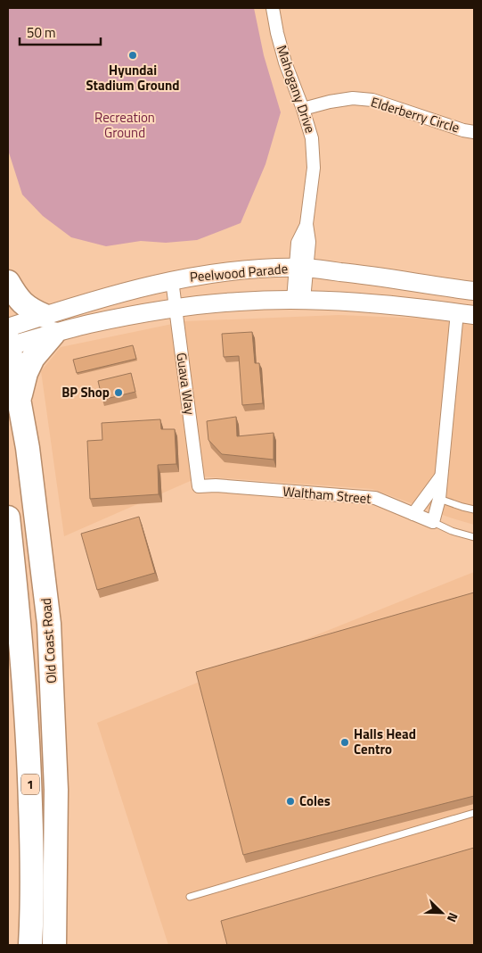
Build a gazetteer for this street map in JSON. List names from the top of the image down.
{
  "streets": {
    "highway": ["Old Coast Road", "1"],
    "street": [
      "Mahogany Drive",
      "Elderberry Circle",
      "Peelwood Parade",
      "Guava Way",
      "Waltham Street"
    ]
  },
  "crossings": [
    ["Mahogany Drive", "Elderberry Circle"],
    ["Mahogany Drive", "Peelwood Parade"],
    ["Peelwood Parade", "Guava Way"],
    ["Peelwood Parade", "Old Coast Road"],
    ["Guava Way", "Waltham Street"]
  ],
  "parks": ["Recreation Ground"],
  "places": [
    "Hyundai Stadium Ground",
    "BP Shop",
    "Halls Head Centro",
    "Coles"
  ],
  "scale_bar": "50 m",
  "north": "bottom right"
}
